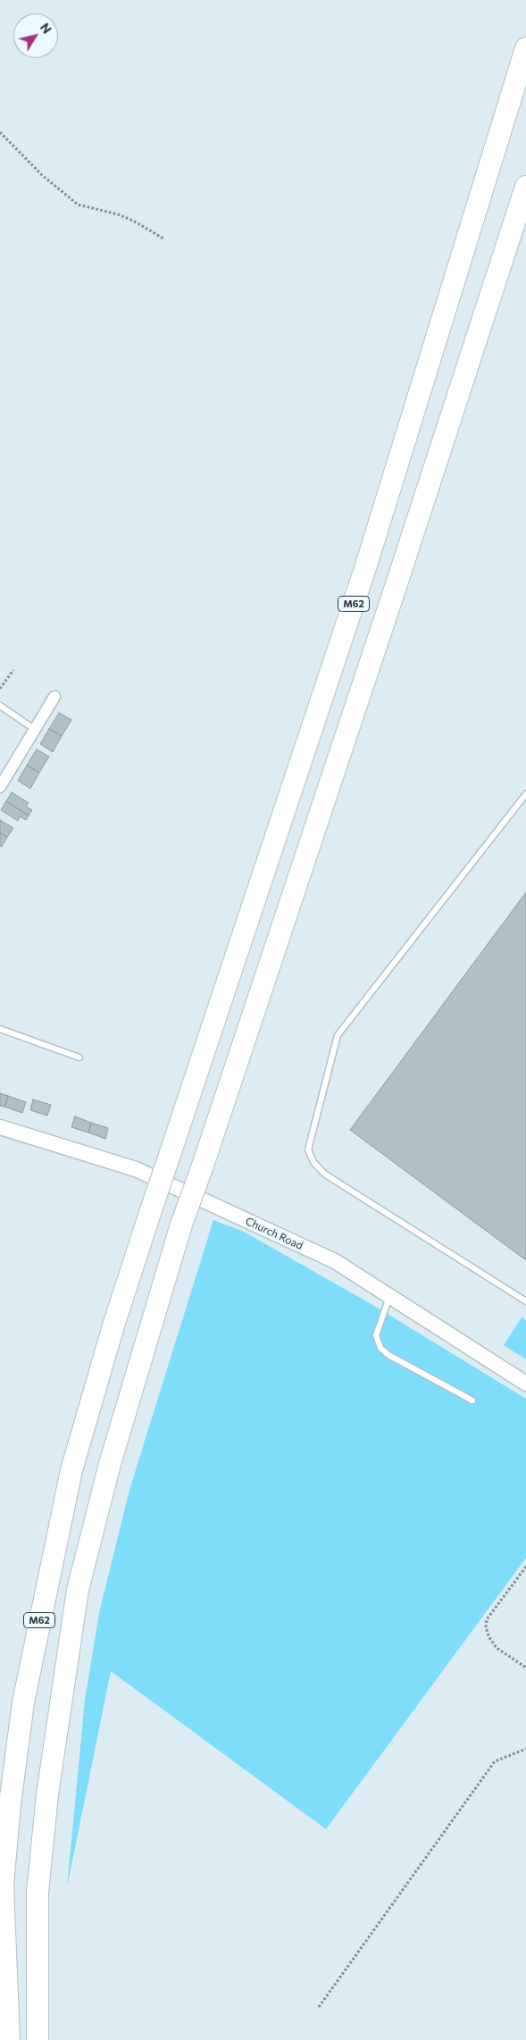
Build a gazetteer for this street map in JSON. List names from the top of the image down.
{
  "streets": {
    "highway": ["M62"],
    "street": ["Church Road"]
  },
  "north": "top right"
}
